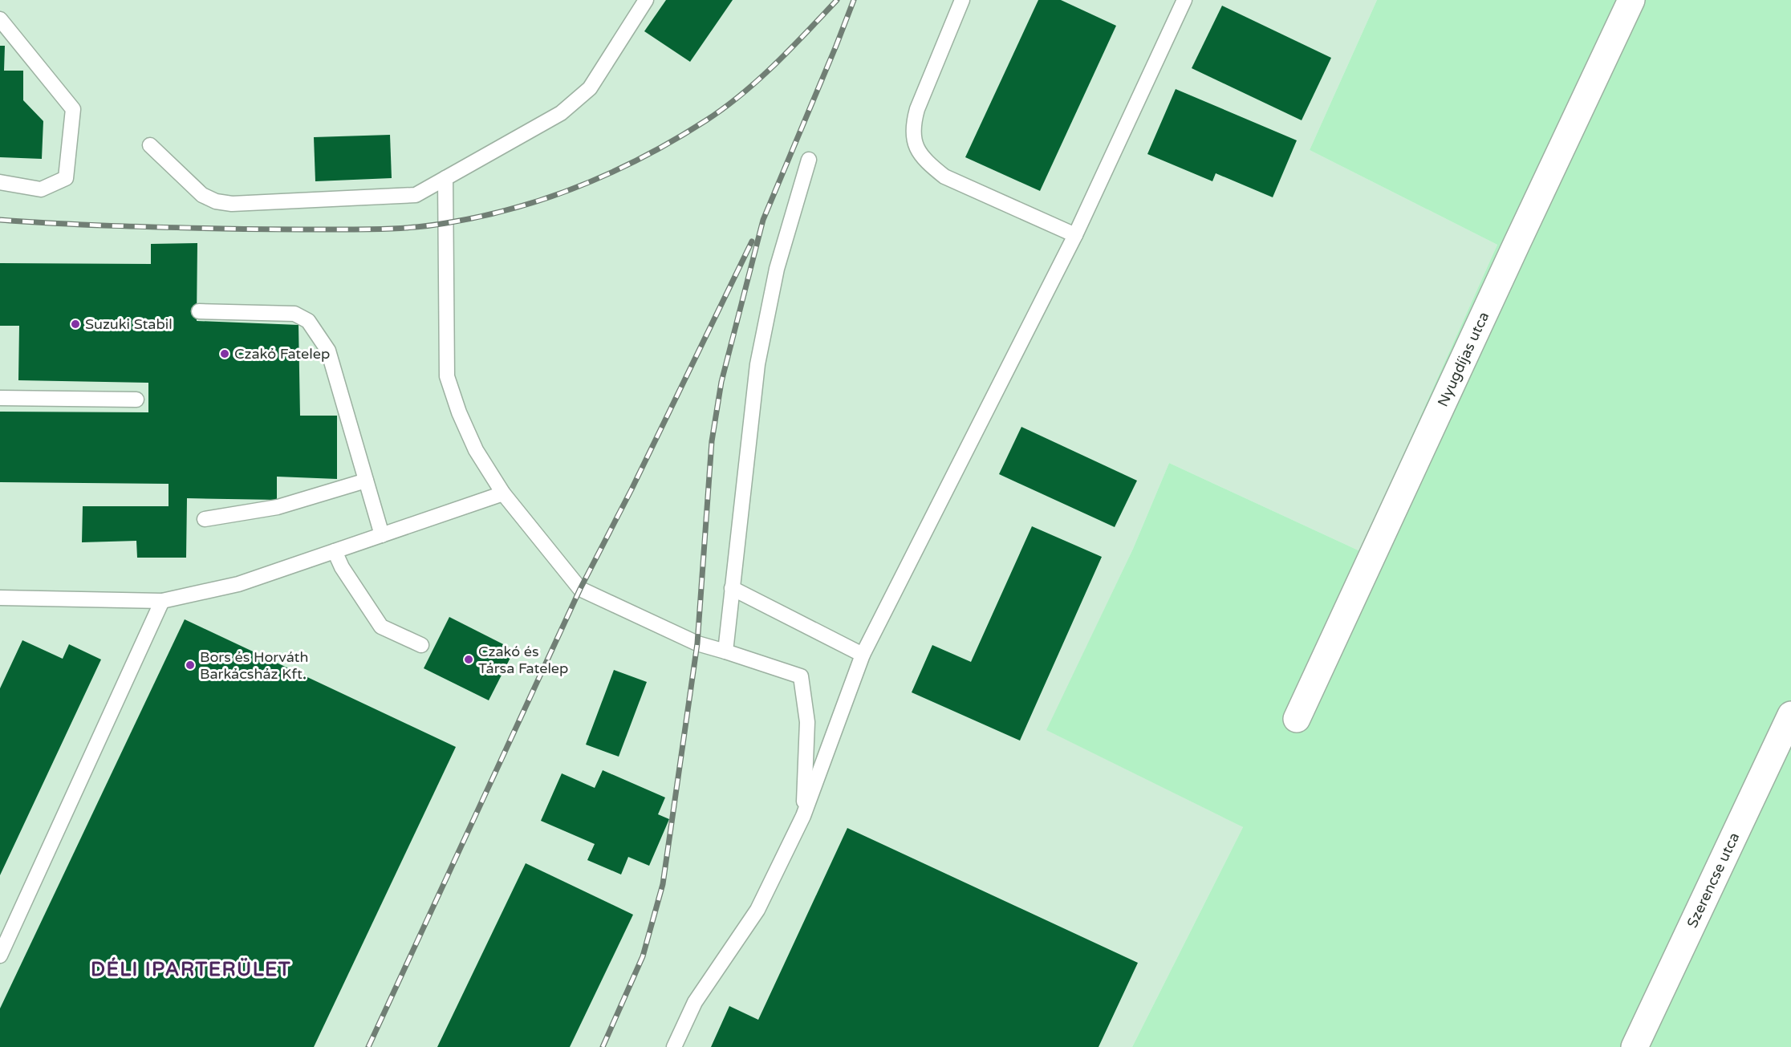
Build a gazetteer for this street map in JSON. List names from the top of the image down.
{
  "streets": {
    "street": ["Nyugdíjas utca", "Szerencse utca"]
  },
  "districts": ["DÉLI IPARTERÜLET"],
  "places": [
    "Suzuki Stabil",
    "Czakó Fatelep",
    "Czakó és Társa Fatelep",
    "Bors és Horváth Barkácsház Kft."
  ]
}
